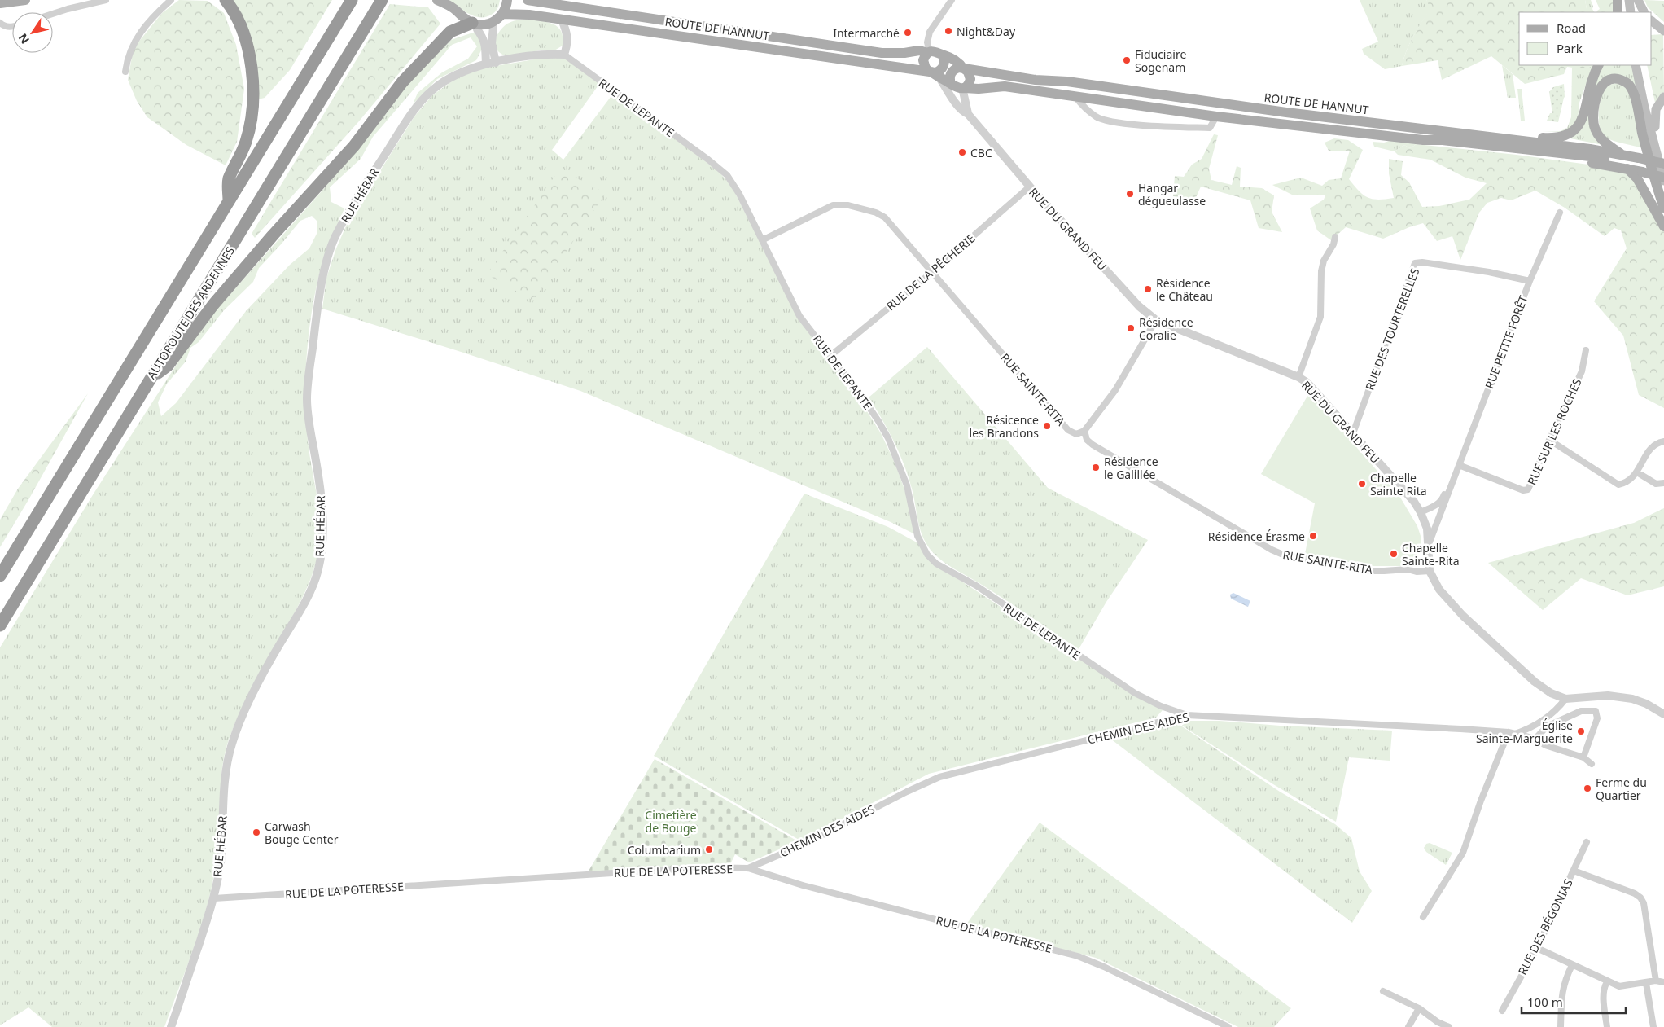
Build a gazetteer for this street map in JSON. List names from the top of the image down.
{
  "streets": {
    "highway": ["AUTOROUTE DES ARDENNES"],
    "main road": ["ROUTE DE HANNUT"],
    "street": [
      "RUE DE LEPANTE",
      "RUE HÉBAR",
      "RUE DU GRAND FEU",
      "RUE DE LA PÊCHERIE",
      "RUE DES TOURTERELLES",
      "RUE PETITE FORÊT",
      "RUE SAINTE-RITA",
      "RUE SUR LES ROCHES",
      "CHEMIN DES AIDES",
      "RUE DE LA POTERESSE",
      "RUE DES BÉGONIAS"
    ]
  },
  "crossings": [
    ["ROUTE DE HANNUT", "RUE DU GRAND FEU"],
    ["RUE DE LEPANTE", "RUE DE LA PÊCHERIE"],
    ["RUE DE LEPANTE", "RUE SAINTE-RITA"],
    ["RUE DE LEPANTE", "CHEMIN DES AIDES"],
    ["RUE HÉBAR", "RUE DE LA POTERESSE"],
    ["RUE DU GRAND FEU", "RUE DE LA PÊCHERIE"],
    ["RUE DU GRAND FEU", "RUE DES TOURTERELLES"],
    ["RUE DU GRAND FEU", "RUE PETITE FORÊT"],
    ["RUE DU GRAND FEU", "RUE SAINTE-RITA"],
    ["RUE DU GRAND FEU", "CHEMIN DES AIDES"],
    ["RUE DE LA PÊCHERIE", "RUE SAINTE-RITA"],
    ["RUE DES TOURTERELLES", "RUE PETITE FORÊT"],
    ["RUE PETITE FORÊT", "RUE SUR LES ROCHES"],
    ["CHEMIN DES AIDES", "RUE DE LA POTERESSE"]
  ],
  "parks": ["Cimetière de Bouge"],
  "places": [
    "Night&Day",
    "Intermarché",
    "Fiduciaire Sogenam",
    "CBC",
    "Hangar dégueulasse",
    "Résidence le Château",
    "Résidence Coralie",
    "Résicence les Brandons",
    "Résidence le Galillée",
    "Chapelle Sainte Rita",
    "Résidence Érasme",
    "Chapelle Sainte-Rita",
    "Église Sainte-Marguerite",
    "Ferme du Quartier",
    "Carwash Bouge Center",
    "Columbarium"
  ],
  "legend": ["Road", "Park"],
  "scale_bar": "100 m",
  "north": "bottom left"
}
